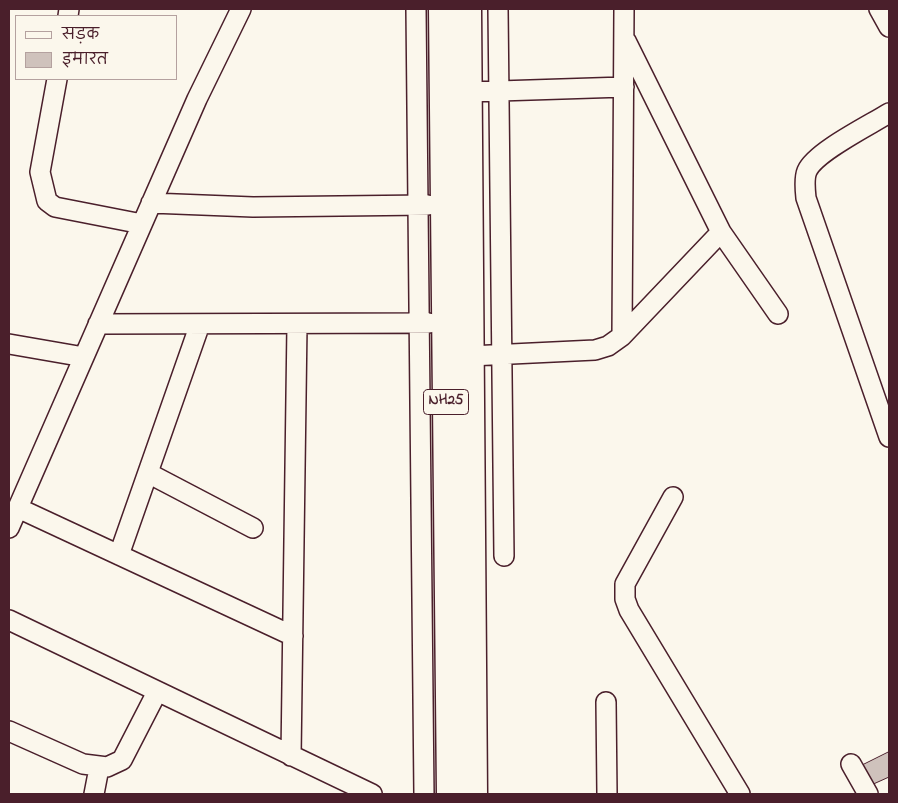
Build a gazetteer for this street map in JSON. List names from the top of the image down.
{
  "streets": {
    "highway": ["NH25"]
  },
  "legend": ["सड़क", "इमारत"]
}
